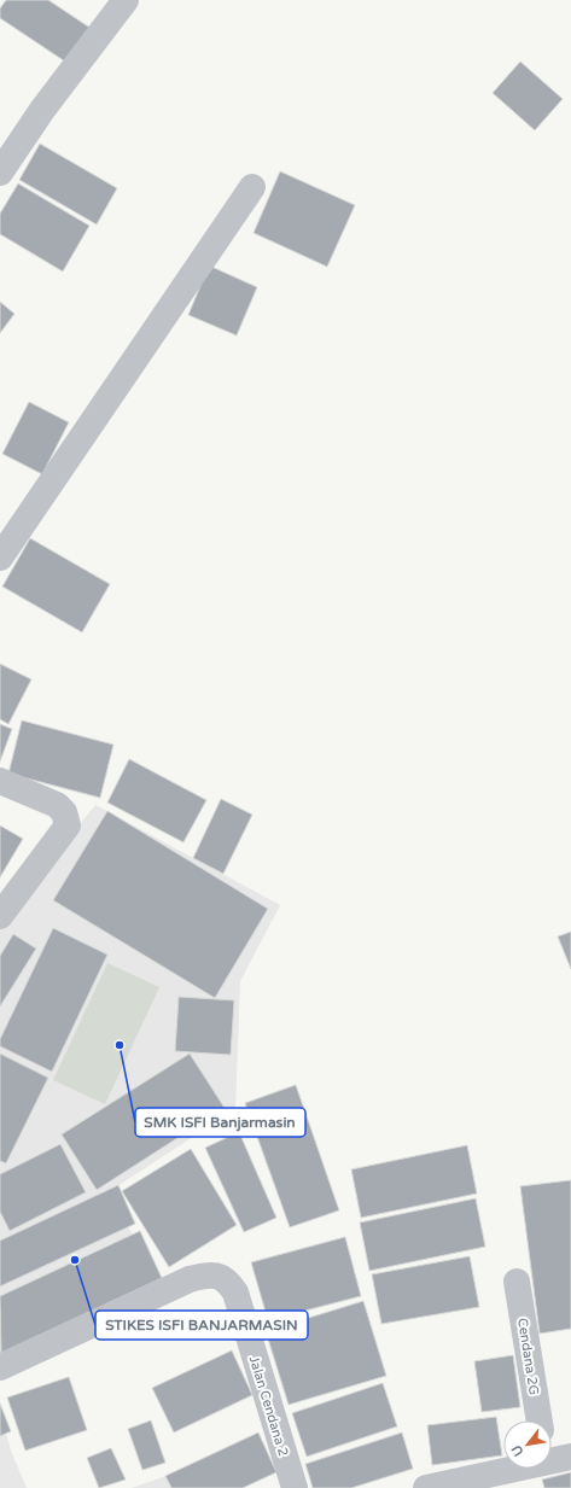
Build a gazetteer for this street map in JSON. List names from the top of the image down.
{
  "streets": {
    "street": ["Cendana 2G", "Jalan Cendana 2"]
  },
  "places": ["SMK ISFI Banjarmasin", "STIKES ISFI BANJARMASIN"],
  "north": "bottom left"
}
